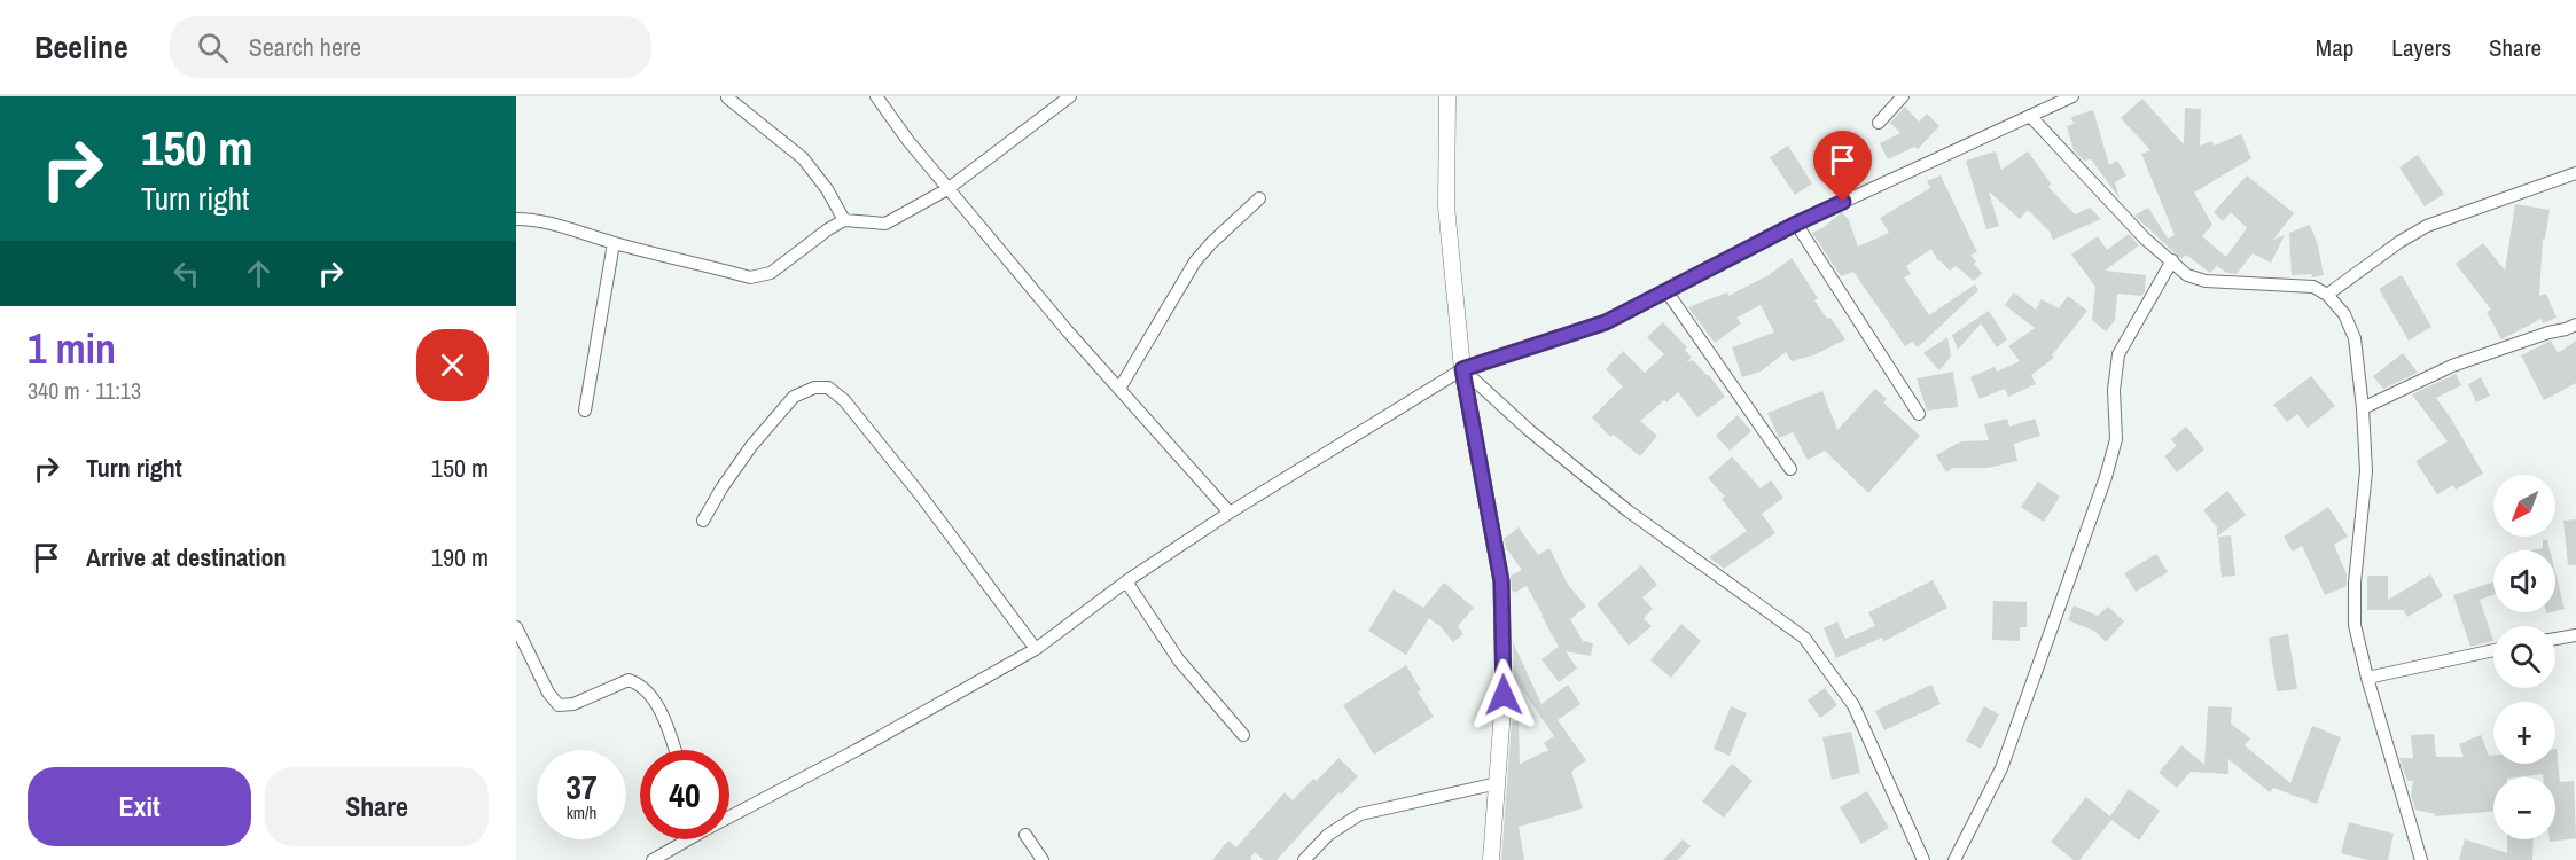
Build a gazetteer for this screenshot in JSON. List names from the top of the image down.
{
  "north": "bottom left",
  "page": {
    "header": "Beeline",
    "search": "Search here",
    "nav": ["Map", "Layers", "Share"],
    "turn": ["150 m", "Turn right"],
    "heading": ["1 min", "340 m · 11:13"],
    "list": [
      {
        "name": "Turn right",
        "value": "150 m"
      },
      {
        "name": "Arrive at destination",
        "value": "190 m"
      }
    ],
    "map_buttons": ["+", "−"],
    "speed": "37 km/h",
    "limit": "40",
    "buttons": ["Exit", "Share"]
  }
}
